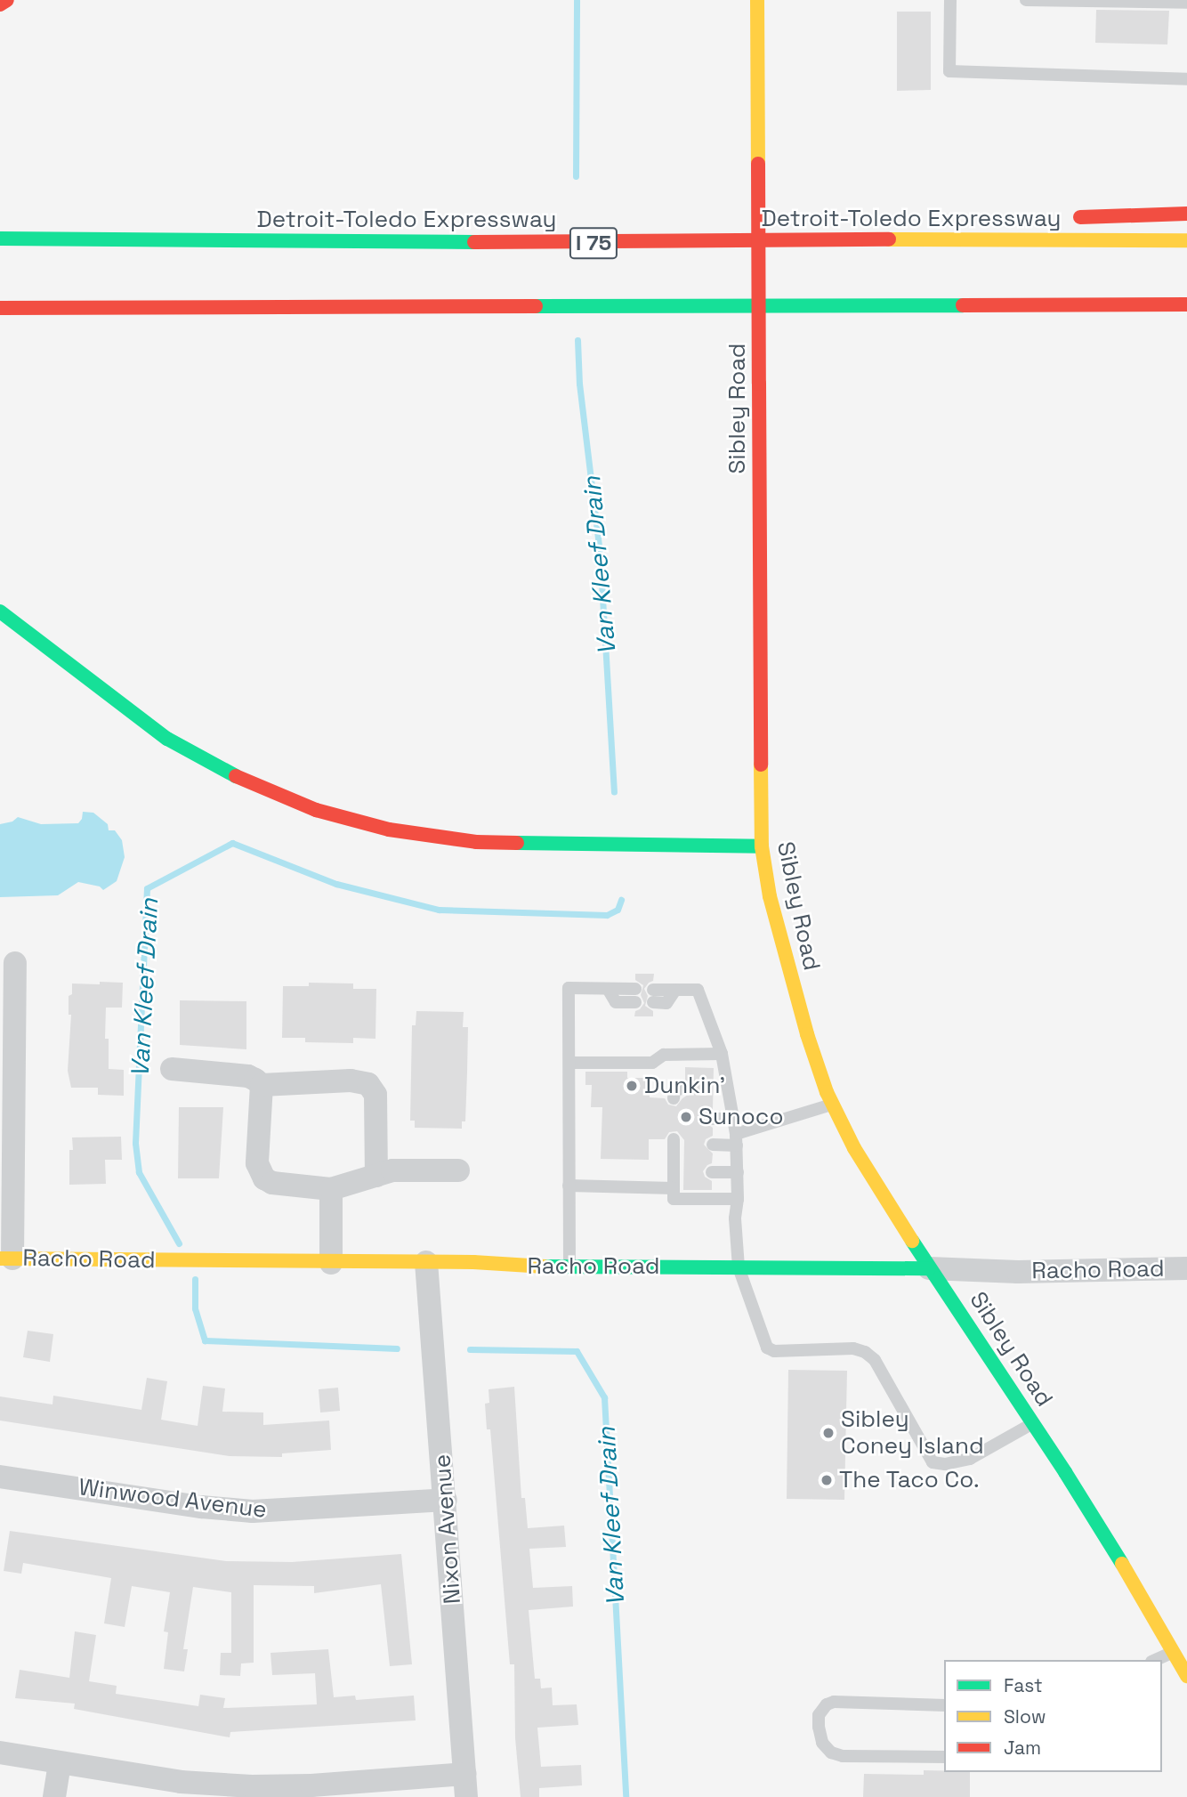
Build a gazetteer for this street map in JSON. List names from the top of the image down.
{
  "streets": {
    "main road": [
      "Detroit-Toledo Expressway",
      "I 75",
      "Sibley Road",
      "Racho Road"
    ],
    "street": ["Winwood Avenue", "Nixon Avenue"]
  },
  "crossings": [
    ["Sibley Road", "Racho Road"],
    ["Racho Road", "Nixon Avenue"],
    ["Winwood Avenue", "Nixon Avenue"]
  ],
  "water": ["Van Kleef Drain"],
  "places": [
    "Dunkin'",
    "Sunoco",
    "Sibley Coney Island",
    "The Taco Co."
  ],
  "legend": ["Fast", "Slow", "Jam"]
}
